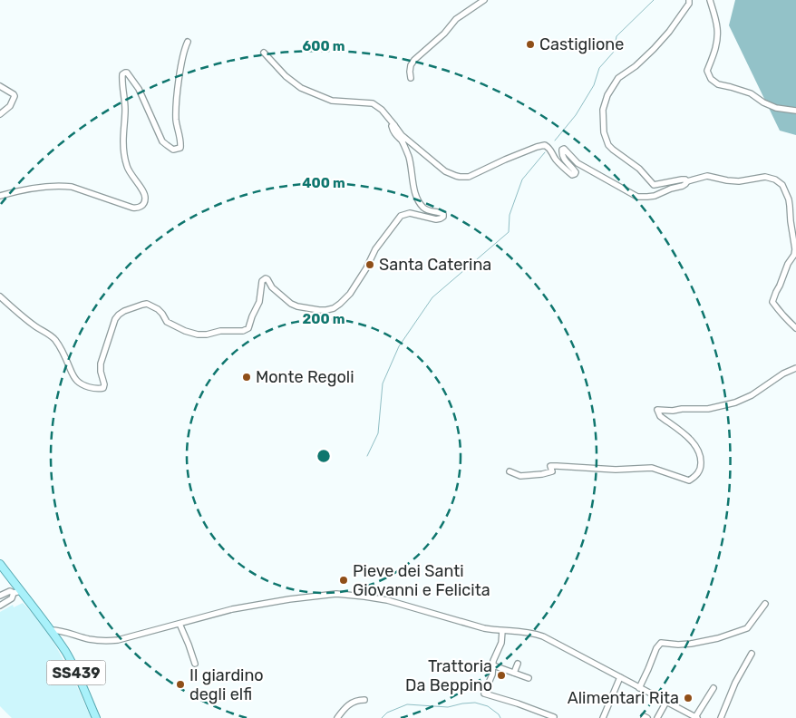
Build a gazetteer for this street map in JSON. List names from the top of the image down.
{
  "streets": {
    "main road": ["SS439"]
  },
  "places": [
    "Castiglione",
    "Santa Caterina",
    "Monte Regoli",
    "Pieve dei Santi Giovanni e Felicita",
    "Trattoria Da Beppino",
    "Il giardino degli elfi",
    "Alimentari Rita"
  ],
  "rings": ["600 m", "400 m", "200 m"]
}
